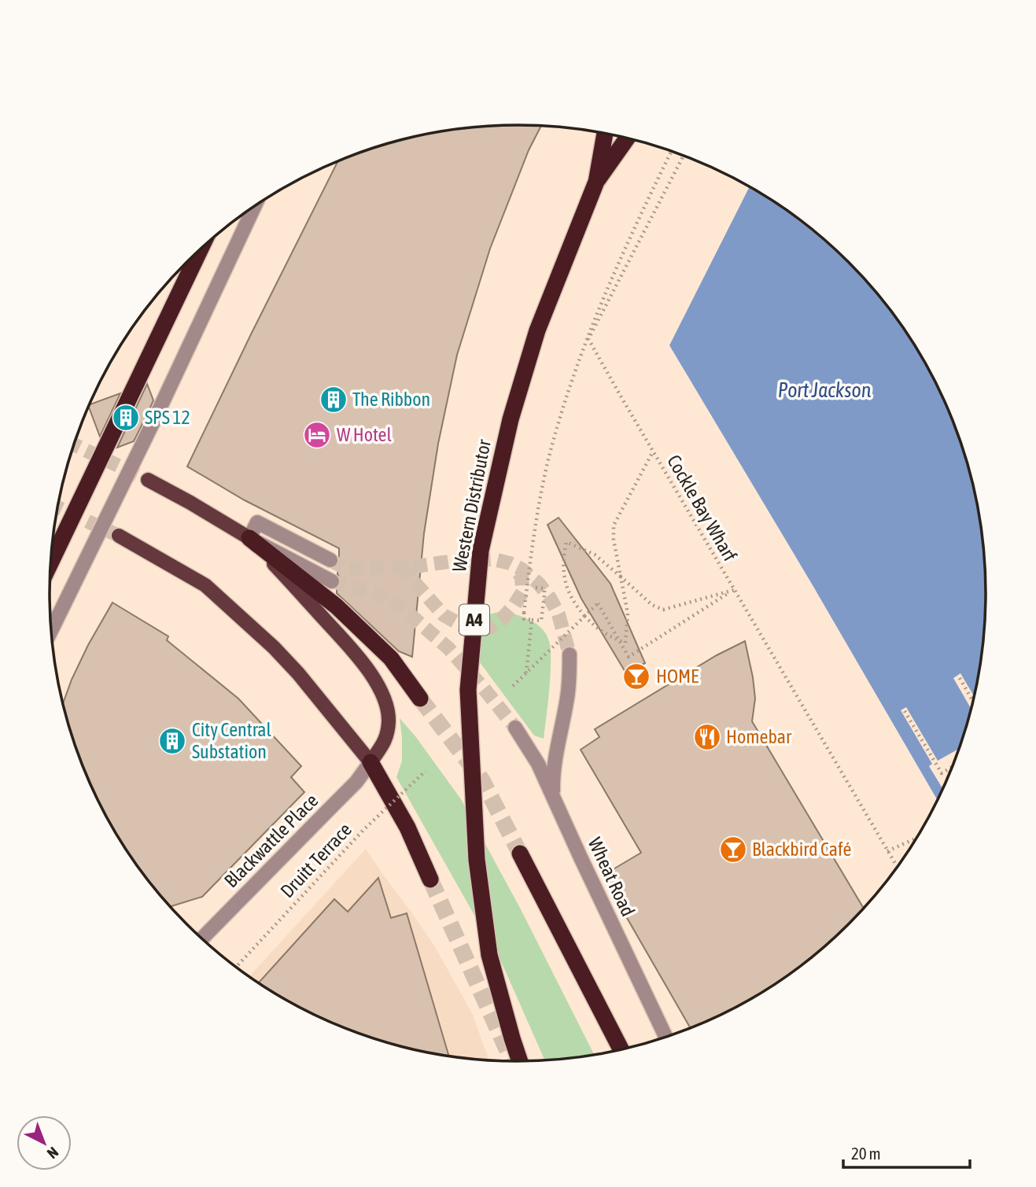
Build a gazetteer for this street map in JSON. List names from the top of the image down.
{
  "streets": {
    "highway": ["Western Distributor", "A4"],
    "lane": ["Blackwattle Place", "Wheat Road"],
    "path": ["Cockle Bay Wharf", "Druitt Terrace"]
  },
  "water": ["Port Jackson"],
  "places": {
    "building": ["The Ribbon", "SPS 12", "City Central Substation"],
    "hotel": ["W Hotel"],
    "bar": ["HOME", "Blackbird Café"],
    "restaurant": ["Homebar"]
  },
  "scale_bar": "20 m",
  "north": "bottom right"
}
